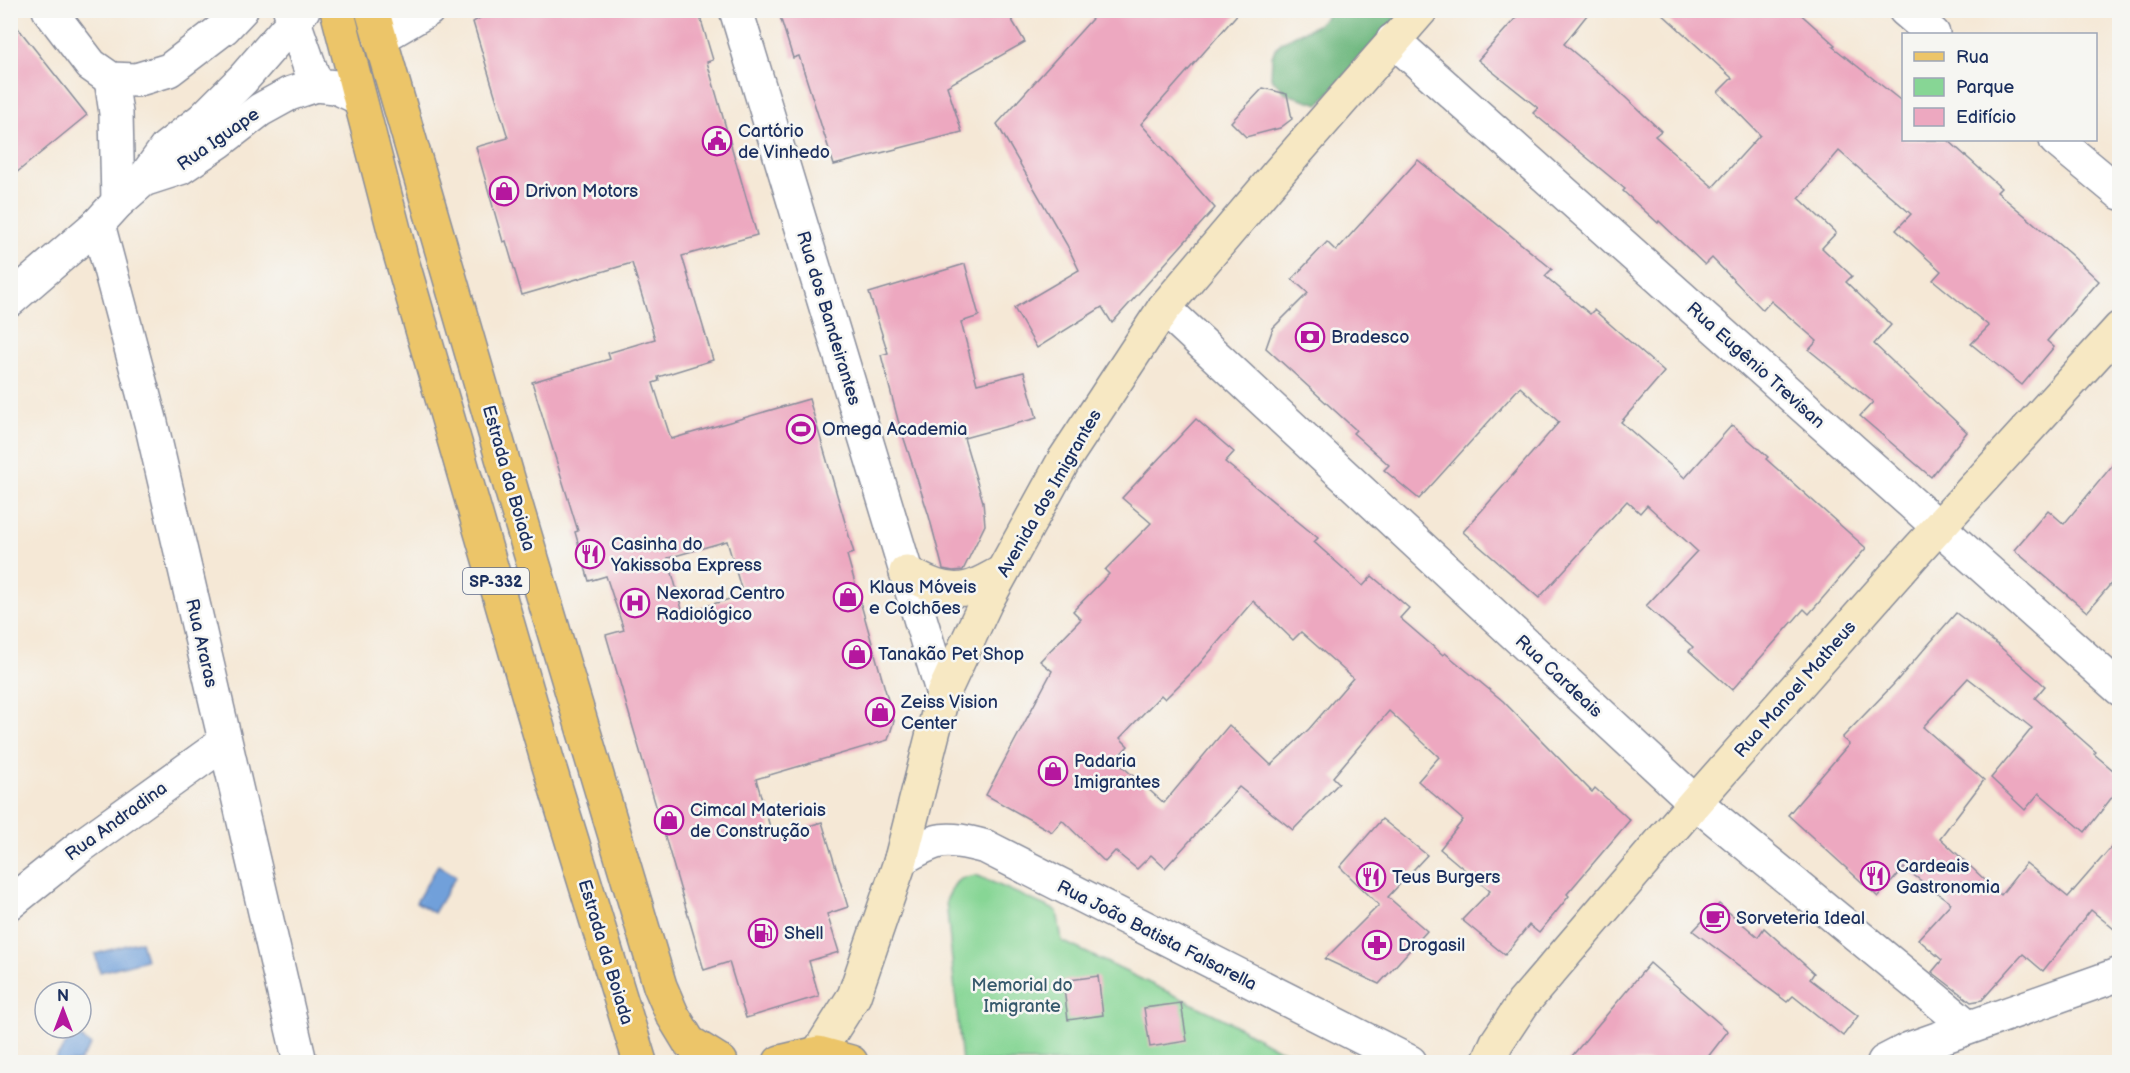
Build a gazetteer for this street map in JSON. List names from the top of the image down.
{
  "streets": {
    "main road": [
      "Estrada da Boiada",
      "Avenida dos Imigrantes",
      "SP-332",
      "Rua Manoel Matheus"
    ],
    "street": [
      "Rua Iguape",
      "Rua dos Bandeirantes",
      "Rua Eugênio Trevisan",
      "Rua Araras",
      "Rua Cardeais",
      "Rua Andradina",
      "Rua João Batista Falsarella"
    ]
  },
  "crossings": [
    ["Rua Iguape", "Rua Araras"],
    ["Rua dos Bandeirantes", "Avenida dos Imigrantes"],
    ["Rua Eugênio Trevisan", "Avenida dos Imigrantes"],
    ["Rua Eugênio Trevisan", "Rua Manoel Matheus"],
    ["Avenida dos Imigrantes", "Rua Cardeais"],
    ["Avenida dos Imigrantes", "Rua João Batista Falsarella"],
    ["Rua Araras", "Rua Andradina"],
    ["Rua Cardeais", "Rua Manoel Matheus"]
  ],
  "parks": ["Memorial do Imigrante"],
  "places": {
    "public building": ["Cartório de Vinhedo"],
    "shop": [
      "Drivon Motors",
      "Klaus Móveis e Colchões",
      "Tanakão Pet Shop",
      "Zeiss Vision Center",
      "Padaria Imigrantes",
      "Cimcal Materiais de Construção"
    ],
    "bank": ["Bradesco"],
    "sports": ["Omega Academia"],
    "restaurant": ["Casinha do Yakissoba Express", "Cardeais Gastronomia", "Teus Burgers"],
    "hospital": ["Nexorad Centro Radiológico"],
    "cafe": ["Sorveteria Ideal"],
    "fuel station": ["Shell"],
    "pharmacy": ["Drogasil"]
  },
  "legend": ["Rua", "Parque", "Edifício"],
  "north": "top"
}
